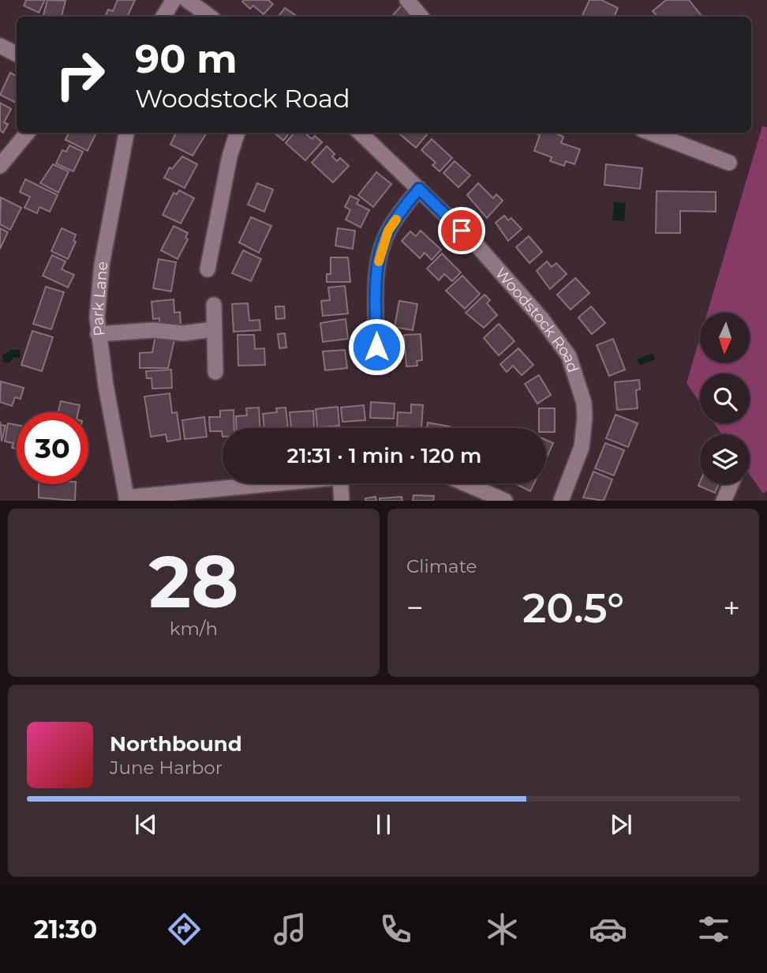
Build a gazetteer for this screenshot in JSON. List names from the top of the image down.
{
  "streets": {
    "street": ["Park Lane", "Woodstock Road"]
  },
  "north": "bottom",
  "page": {
    "turn": ["90 m", "Woodstock Road"],
    "limit": "30",
    "trip": "21:31 · 1 min · 120 m",
    "tile": [
      ["28", "km/h"],
      "Climate"
    ],
    "heat": ["−", "20.5°", "+"],
    "song": ["Northbound", "June Harbor"],
    "tabs": "21:30"
  }
}
